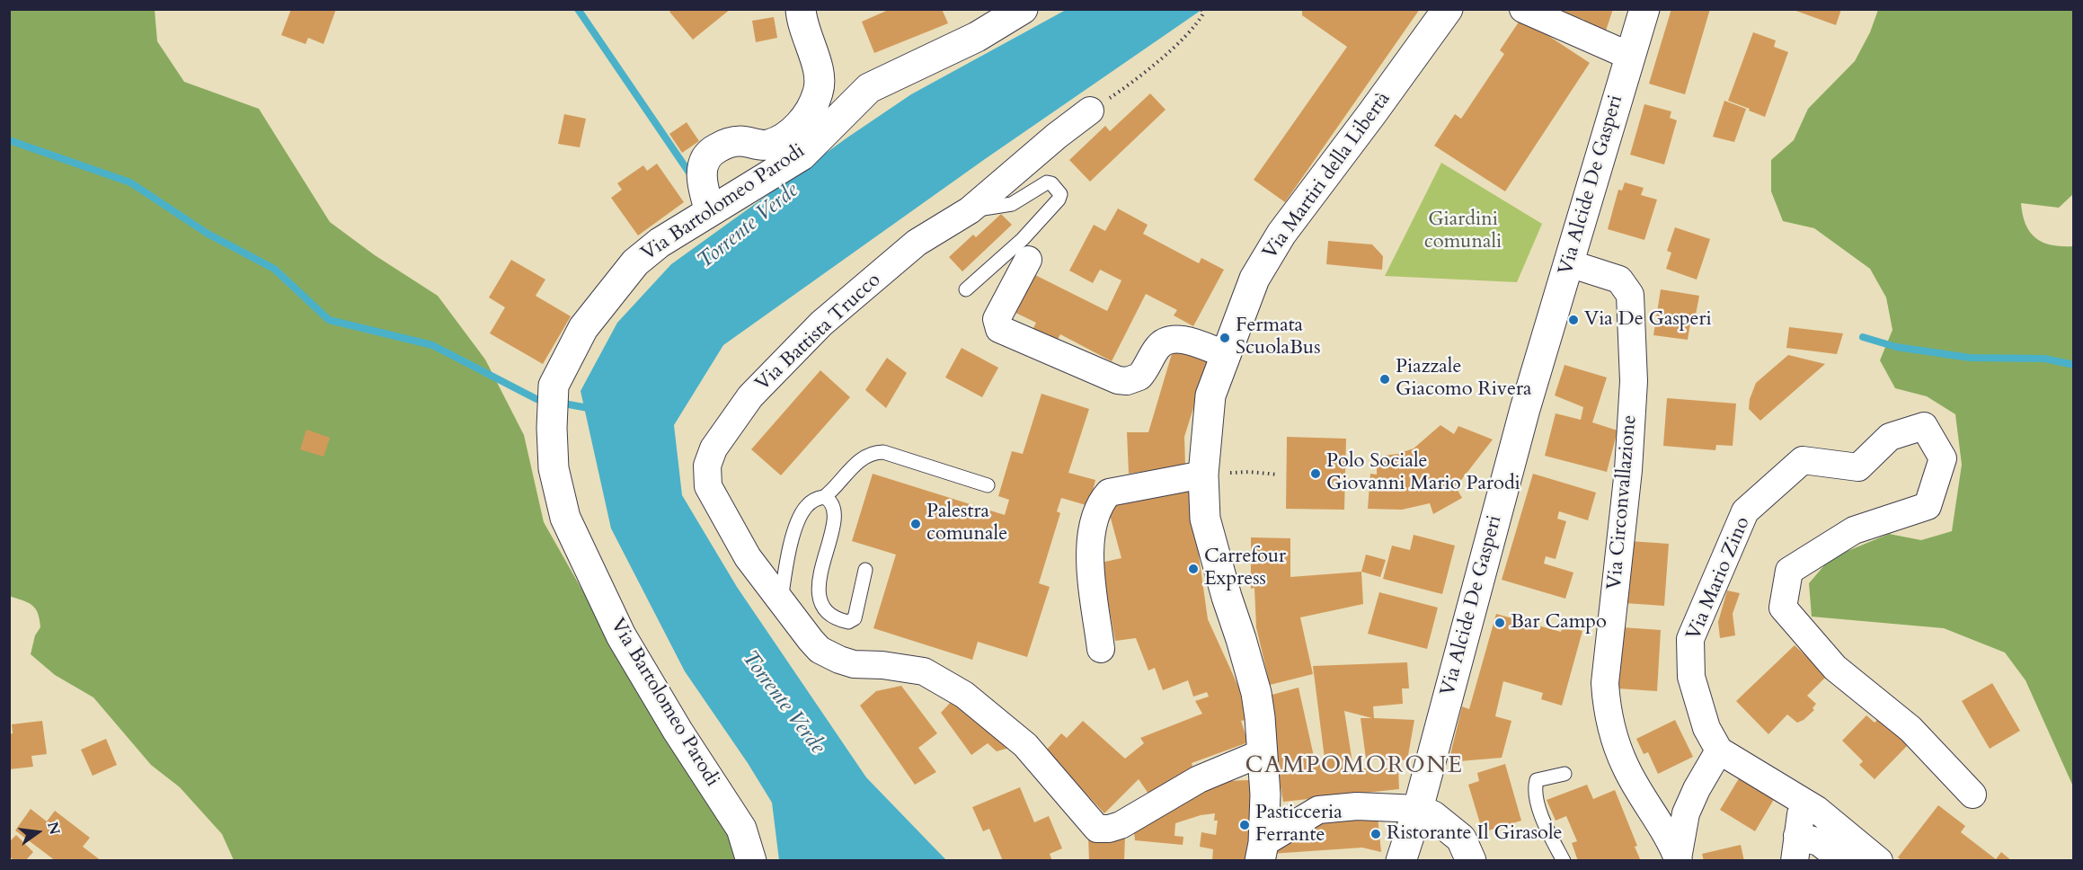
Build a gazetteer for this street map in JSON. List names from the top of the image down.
{
  "streets": {
    "main road": ["Via Martiri della Libertà", "Via Alcide De Gasperi", "Via Bartolomeo Parodi"],
    "street": ["Via Battista Trucco", "Via Circonvallazione", "Via Mario Zino"]
  },
  "crossings": [
    ["Via Martiri della Libertà", "Via Battista Trucco"],
    ["Via Alcide De Gasperi", "Via Circonvallazione"]
  ],
  "districts": ["CAMPOMORONE"],
  "water": ["Torrente Verde"],
  "parks": ["Giardini comunali"],
  "places": [
    "Via De Gasperi",
    "Fermata ScuolaBus",
    "Piazzale Giacomo Rivera",
    "Polo Sociale Giovanni Mario Parodi",
    "Palestra comunale",
    "Carrefour Express",
    "Bar Campo",
    "Pasticceria Ferrante",
    "Ristorante Il Girasole"
  ],
  "north": "right"
}
